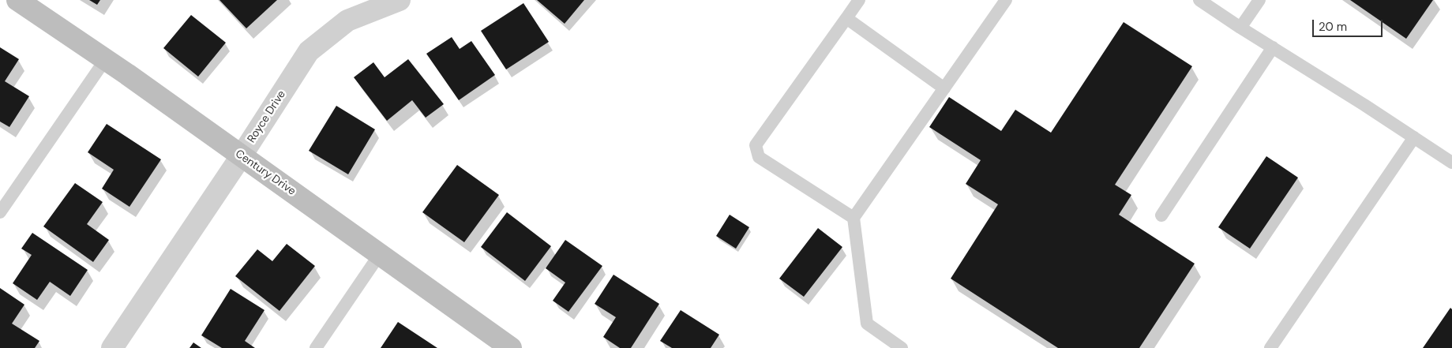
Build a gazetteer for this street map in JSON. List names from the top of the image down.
{
  "streets": {
    "main road": ["Century Drive"],
    "street": ["Royce Drive"]
  },
  "crossings": [
    ["Royce Drive", "Century Drive"]
  ],
  "scale_bar": "20 m"
}
